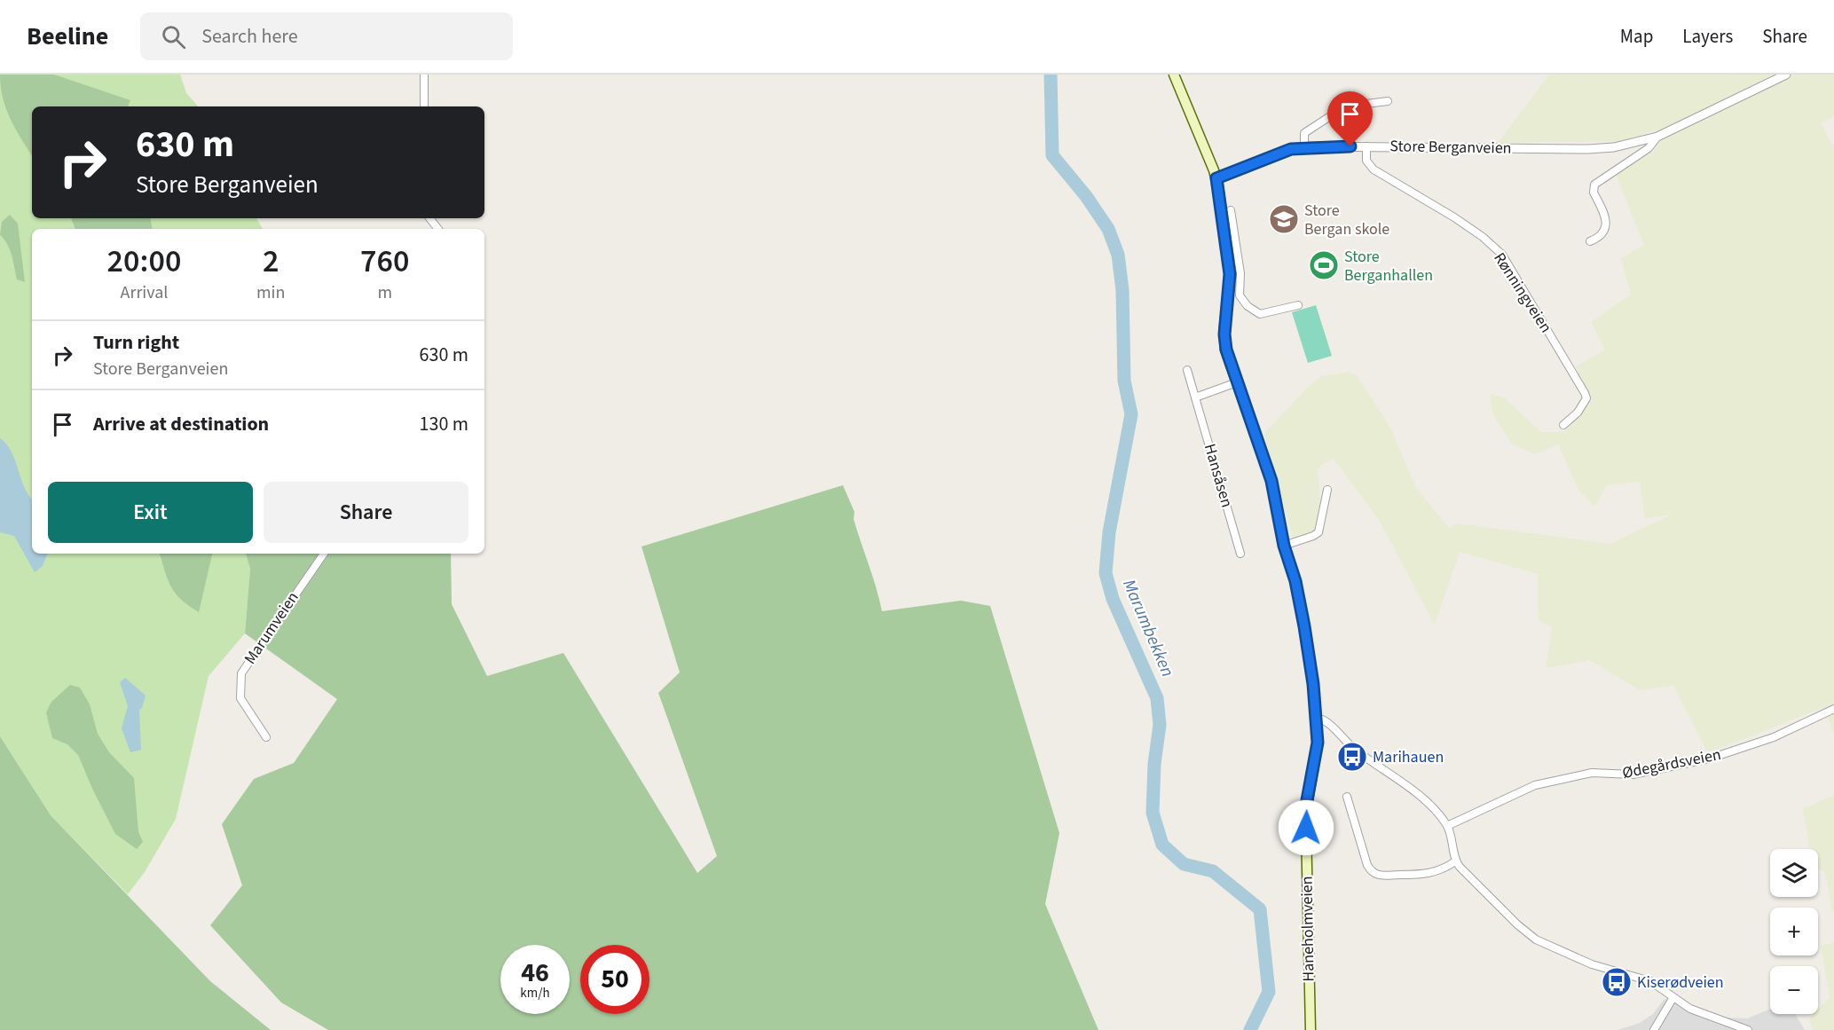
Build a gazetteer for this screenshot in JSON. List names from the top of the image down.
{
  "streets": {
    "main road": ["Haneholmveien"],
    "street": [
      "Store Berganveien",
      "Rønningveien",
      "Hansåsen",
      "Marumveien",
      "Ødegårdsveien"
    ]
  },
  "crossings": [
    ["Store Berganveien", "Rønningveien"],
    ["Store Berganveien", "Haneholmveien"]
  ],
  "water": ["Marumbekken"],
  "places": {
    "school or university": ["Store Bergan skole"],
    "sports": ["Store Berganhallen"],
    "bus stop": ["Marihauen", "Kiserødveien"]
  },
  "page": {
    "header": "Beeline",
    "search": "Search here",
    "nav": ["Map", "Layers", "Share"],
    "turn": ["630 m", "Store Berganveien"],
    "eta": [
      "20:00",
      "Arrival",
      "2",
      "min",
      "760",
      "m"
    ],
    "list": [
      {
        "name": "Turn right",
        "note": "Store Berganveien",
        "value": "630 m"
      },
      {
        "name": "Arrive at destination",
        "value": "130 m"
      }
    ],
    "buttons": ["Exit", "Share"],
    "map_buttons": ["+", "−"],
    "speed": "46 km/h",
    "limit": "50"
  }
}
